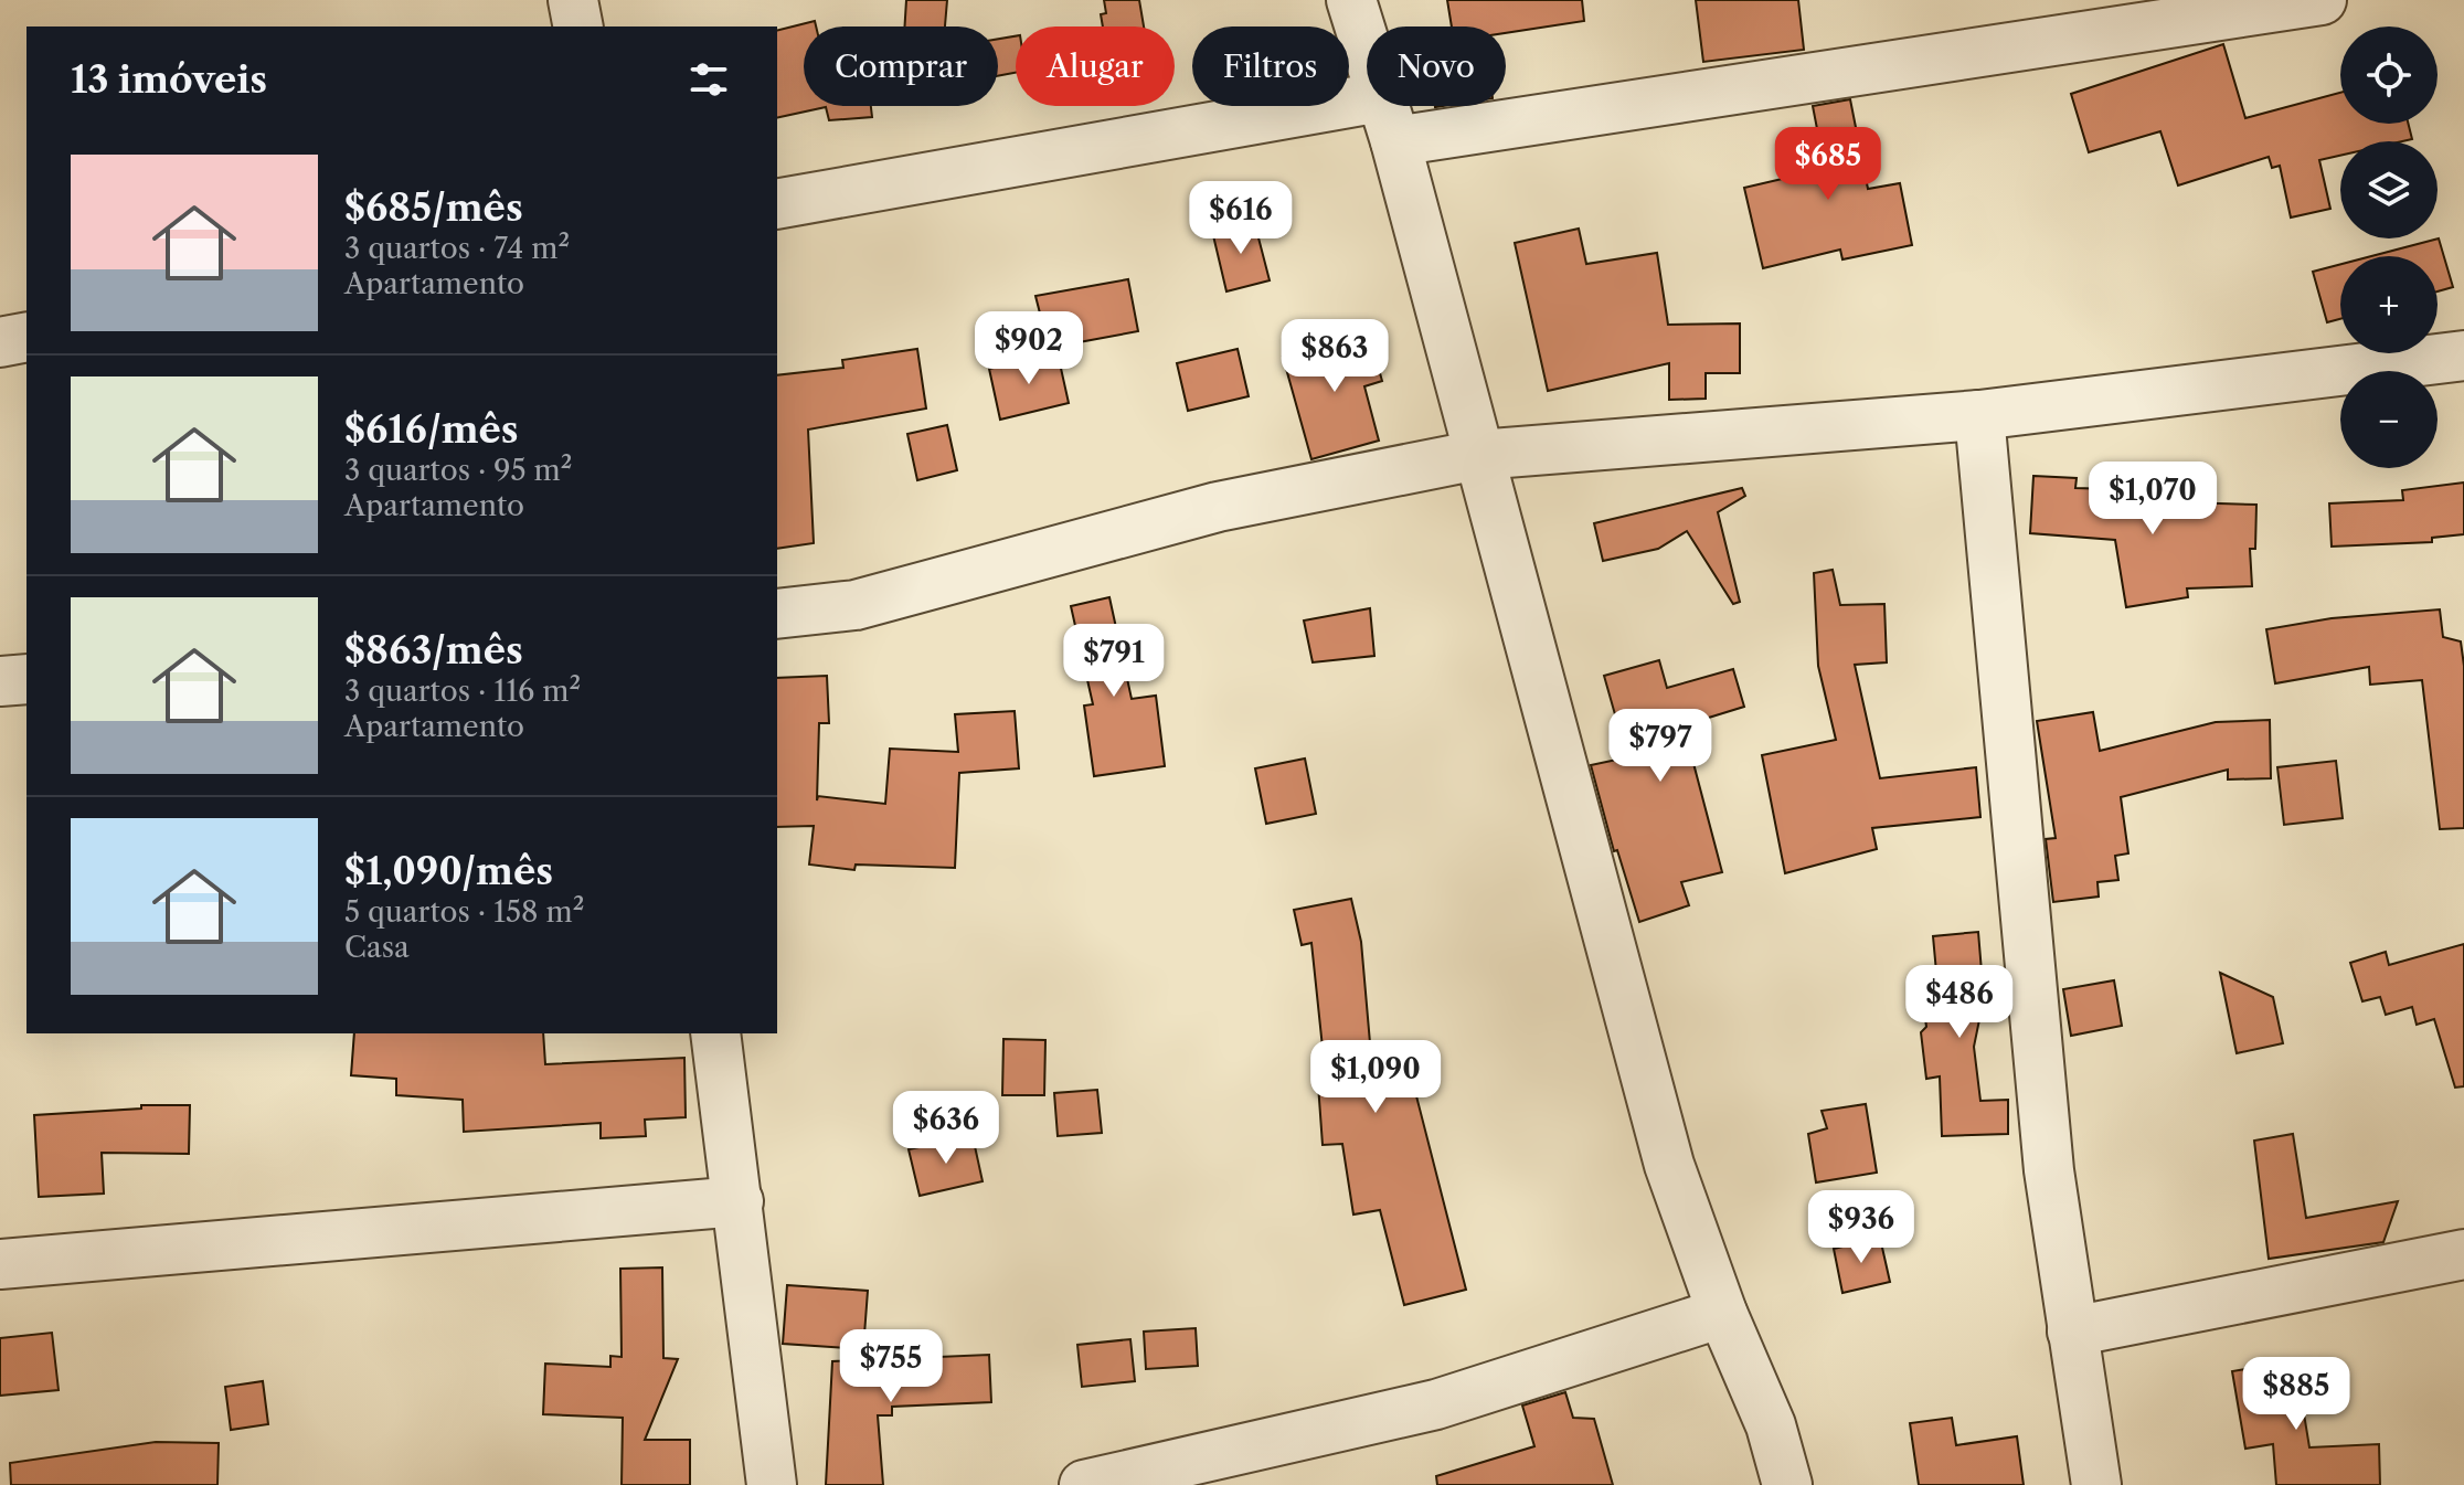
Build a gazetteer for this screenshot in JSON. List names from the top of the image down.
{
  "page": {
    "map_buttons": ["+", "−"],
    "chip": [
      "Comprar",
      "Alugar",
      "Filtros",
      "Novo"
    ],
    "heading": "13 imóveis",
    "price": [
      "$685",
      "$616",
      "$902",
      "$863",
      "$1,070",
      "$791",
      "$797",
      "$486",
      "$1,090",
      "$636",
      "$936",
      "$755",
      "$885"
    ],
    "list": [
      {
        "name": "$685/mês",
        "note": "3 quartos · 74 m² · Apartamento"
      },
      {
        "name": "$616/mês",
        "note": "3 quartos · 95 m² · Apartamento"
      },
      {
        "name": "$863/mês",
        "note": "3 quartos · 116 m² · Apartamento"
      },
      {
        "name": "$1,090/mês",
        "note": "5 quartos · 158 m² · Casa"
      }
    ]
  }
}
